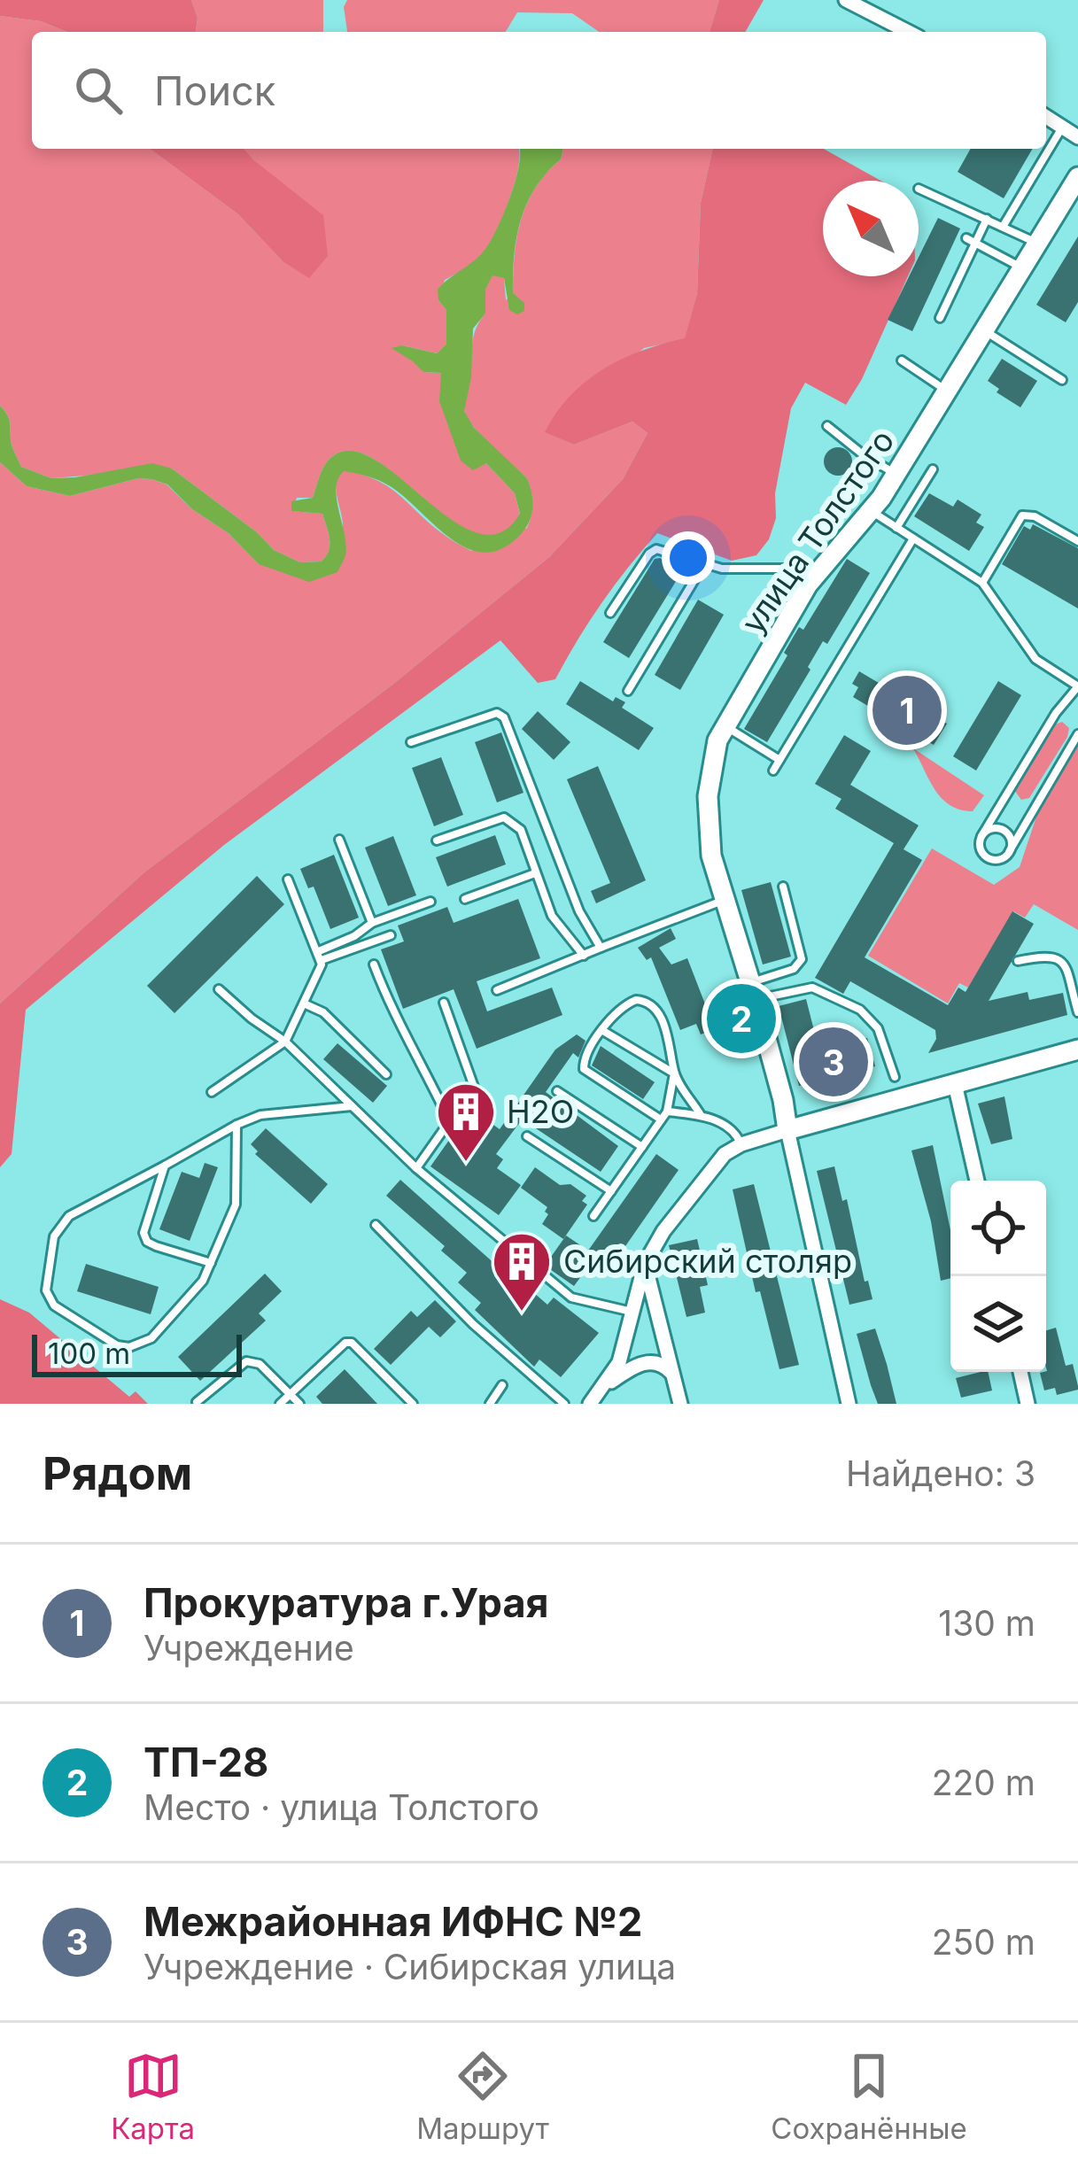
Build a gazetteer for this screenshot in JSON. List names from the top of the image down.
{
  "streets": {
    "street": ["улица Толстого"]
  },
  "places": {
    "building": ["Н2О", "Сибирский столяр"]
  },
  "scale_bar": "100 m",
  "north": "top left",
  "page": {
    "search": "Поиск",
    "pins": ["1", "2", "3"],
    "scale": "100 m",
    "heading": ["Рядом", "Найдено: 3"],
    "list": [
      {
        "mark": "1",
        "name": "Прокуратура г.Урая",
        "note": "Учреждение",
        "value": "130 m"
      },
      {
        "mark": "2",
        "name": "ТП-28",
        "note": "Место · улица Толстого",
        "value": "220 m"
      },
      {
        "mark": "3",
        "name": "Межрайонная ИФНС №2",
        "note": "Учреждение · Сибирская улица",
        "value": "250 m"
      }
    ],
    "nav": ["Карта", "Маршрут", "Сохранённые"]
  }
}
